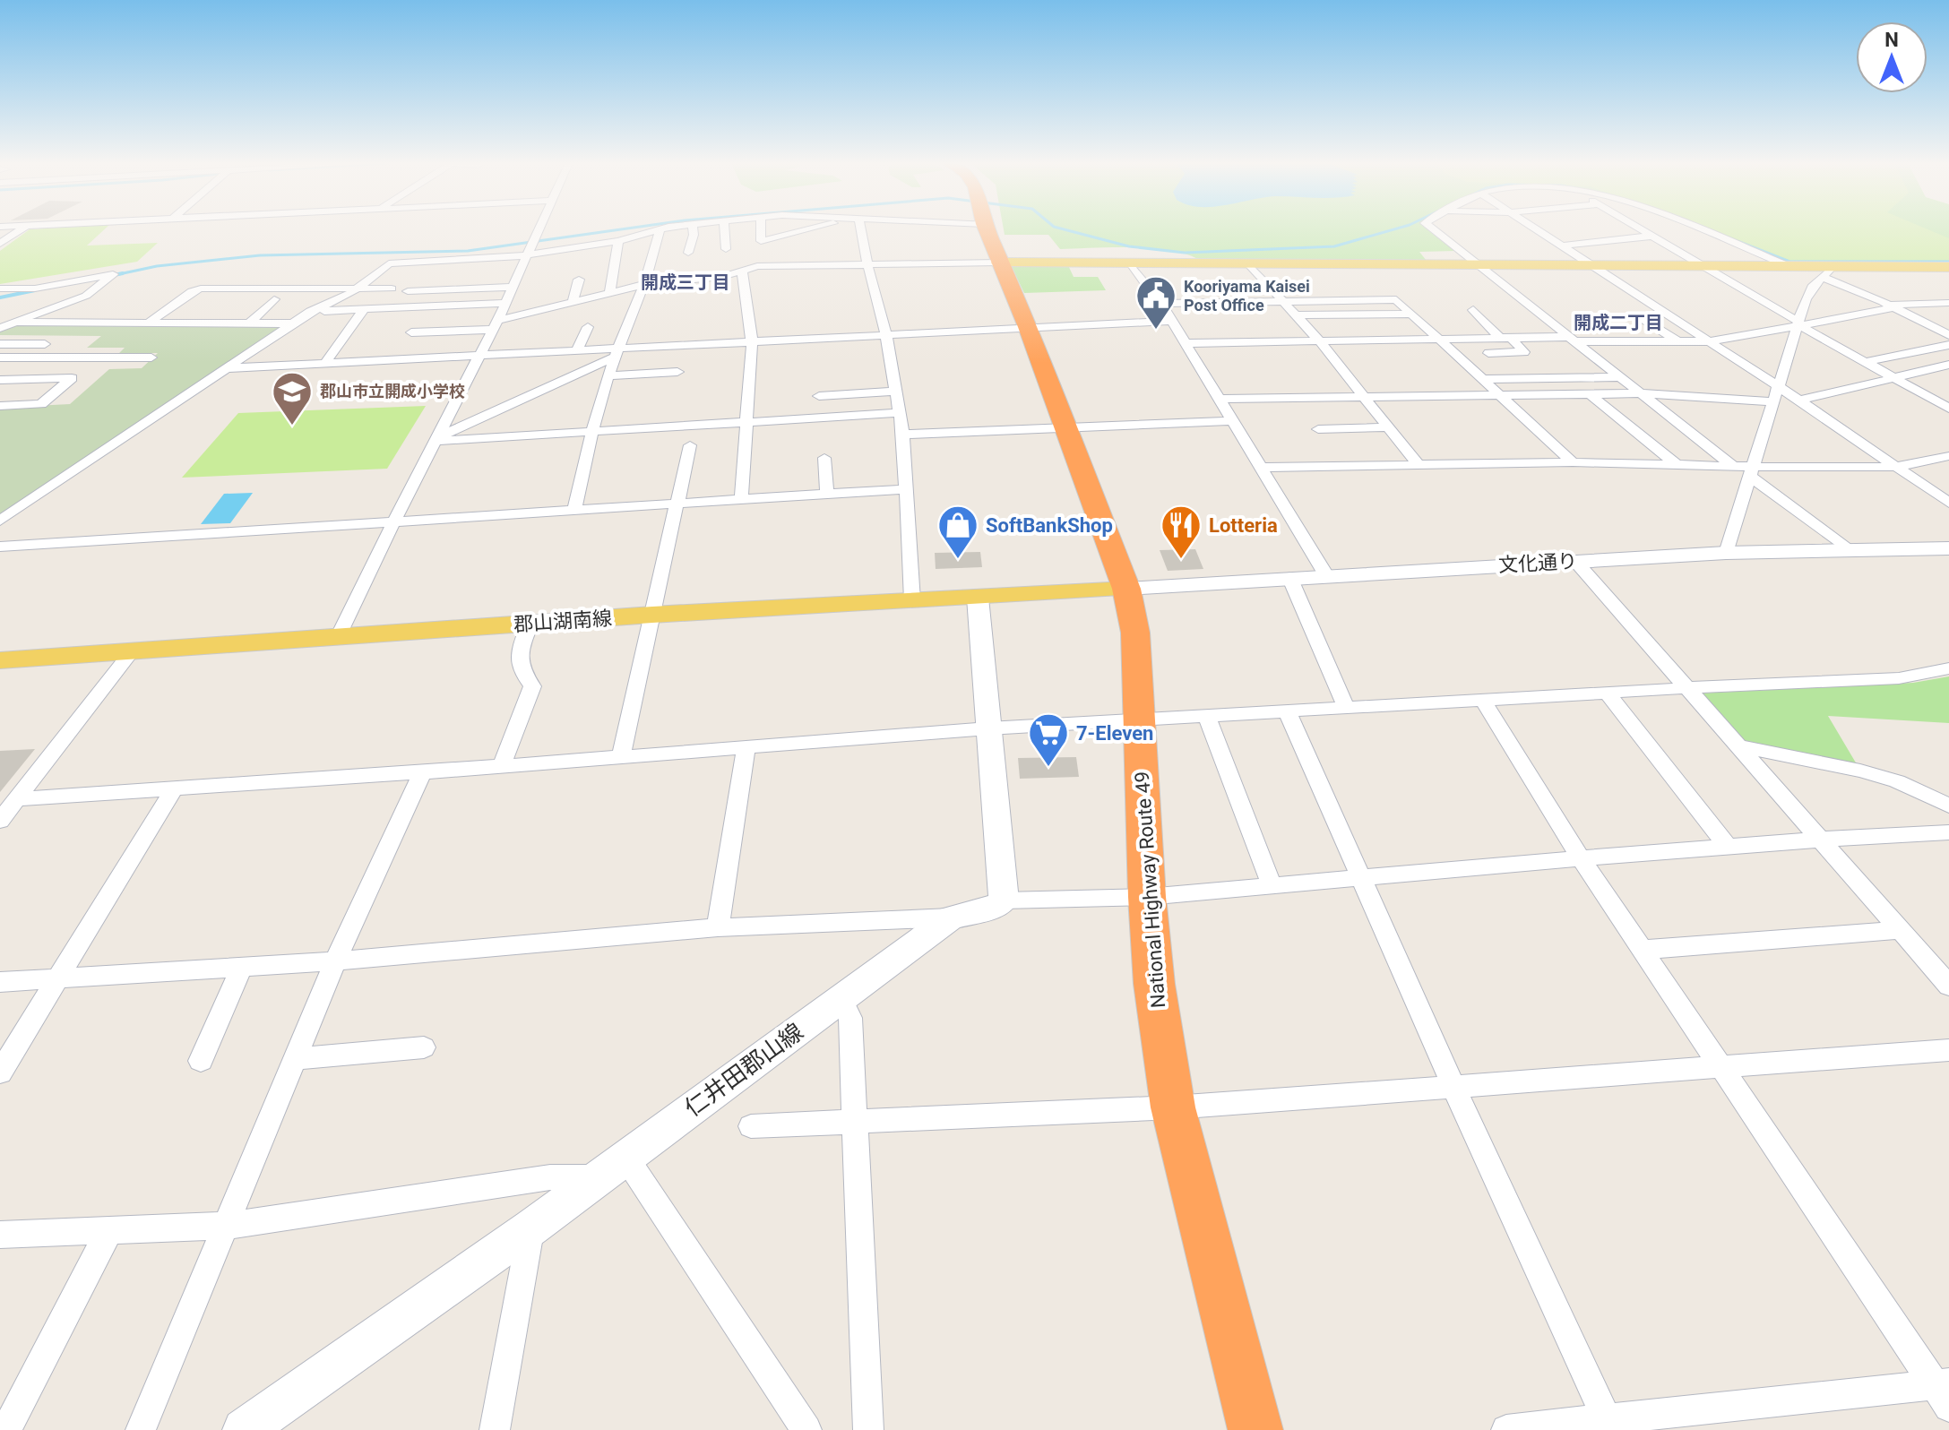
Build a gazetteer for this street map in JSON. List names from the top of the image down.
{
  "streets": {
    "highway": ["National Highway Route 49"],
    "main road": ["文化通り", "郡山湖南線", "仁井田郡山線"]
  },
  "crossings": [
    ["文化通り", "郡山湖南線"],
    ["文化通り", "National Highway Route 49"],
    ["郡山湖南線", "National Highway Route 49"]
  ],
  "districts": ["開成三丁目", "開成二丁目"],
  "places": {
    "public building": ["Kooriyama Kaisei Post Office"],
    "school or university": ["郡山市立開成小学校"],
    "shop": ["SoftBankShop"],
    "restaurant": ["Lotteria"],
    "supermarket": ["7-Eleven"]
  },
  "north": "top"
}
